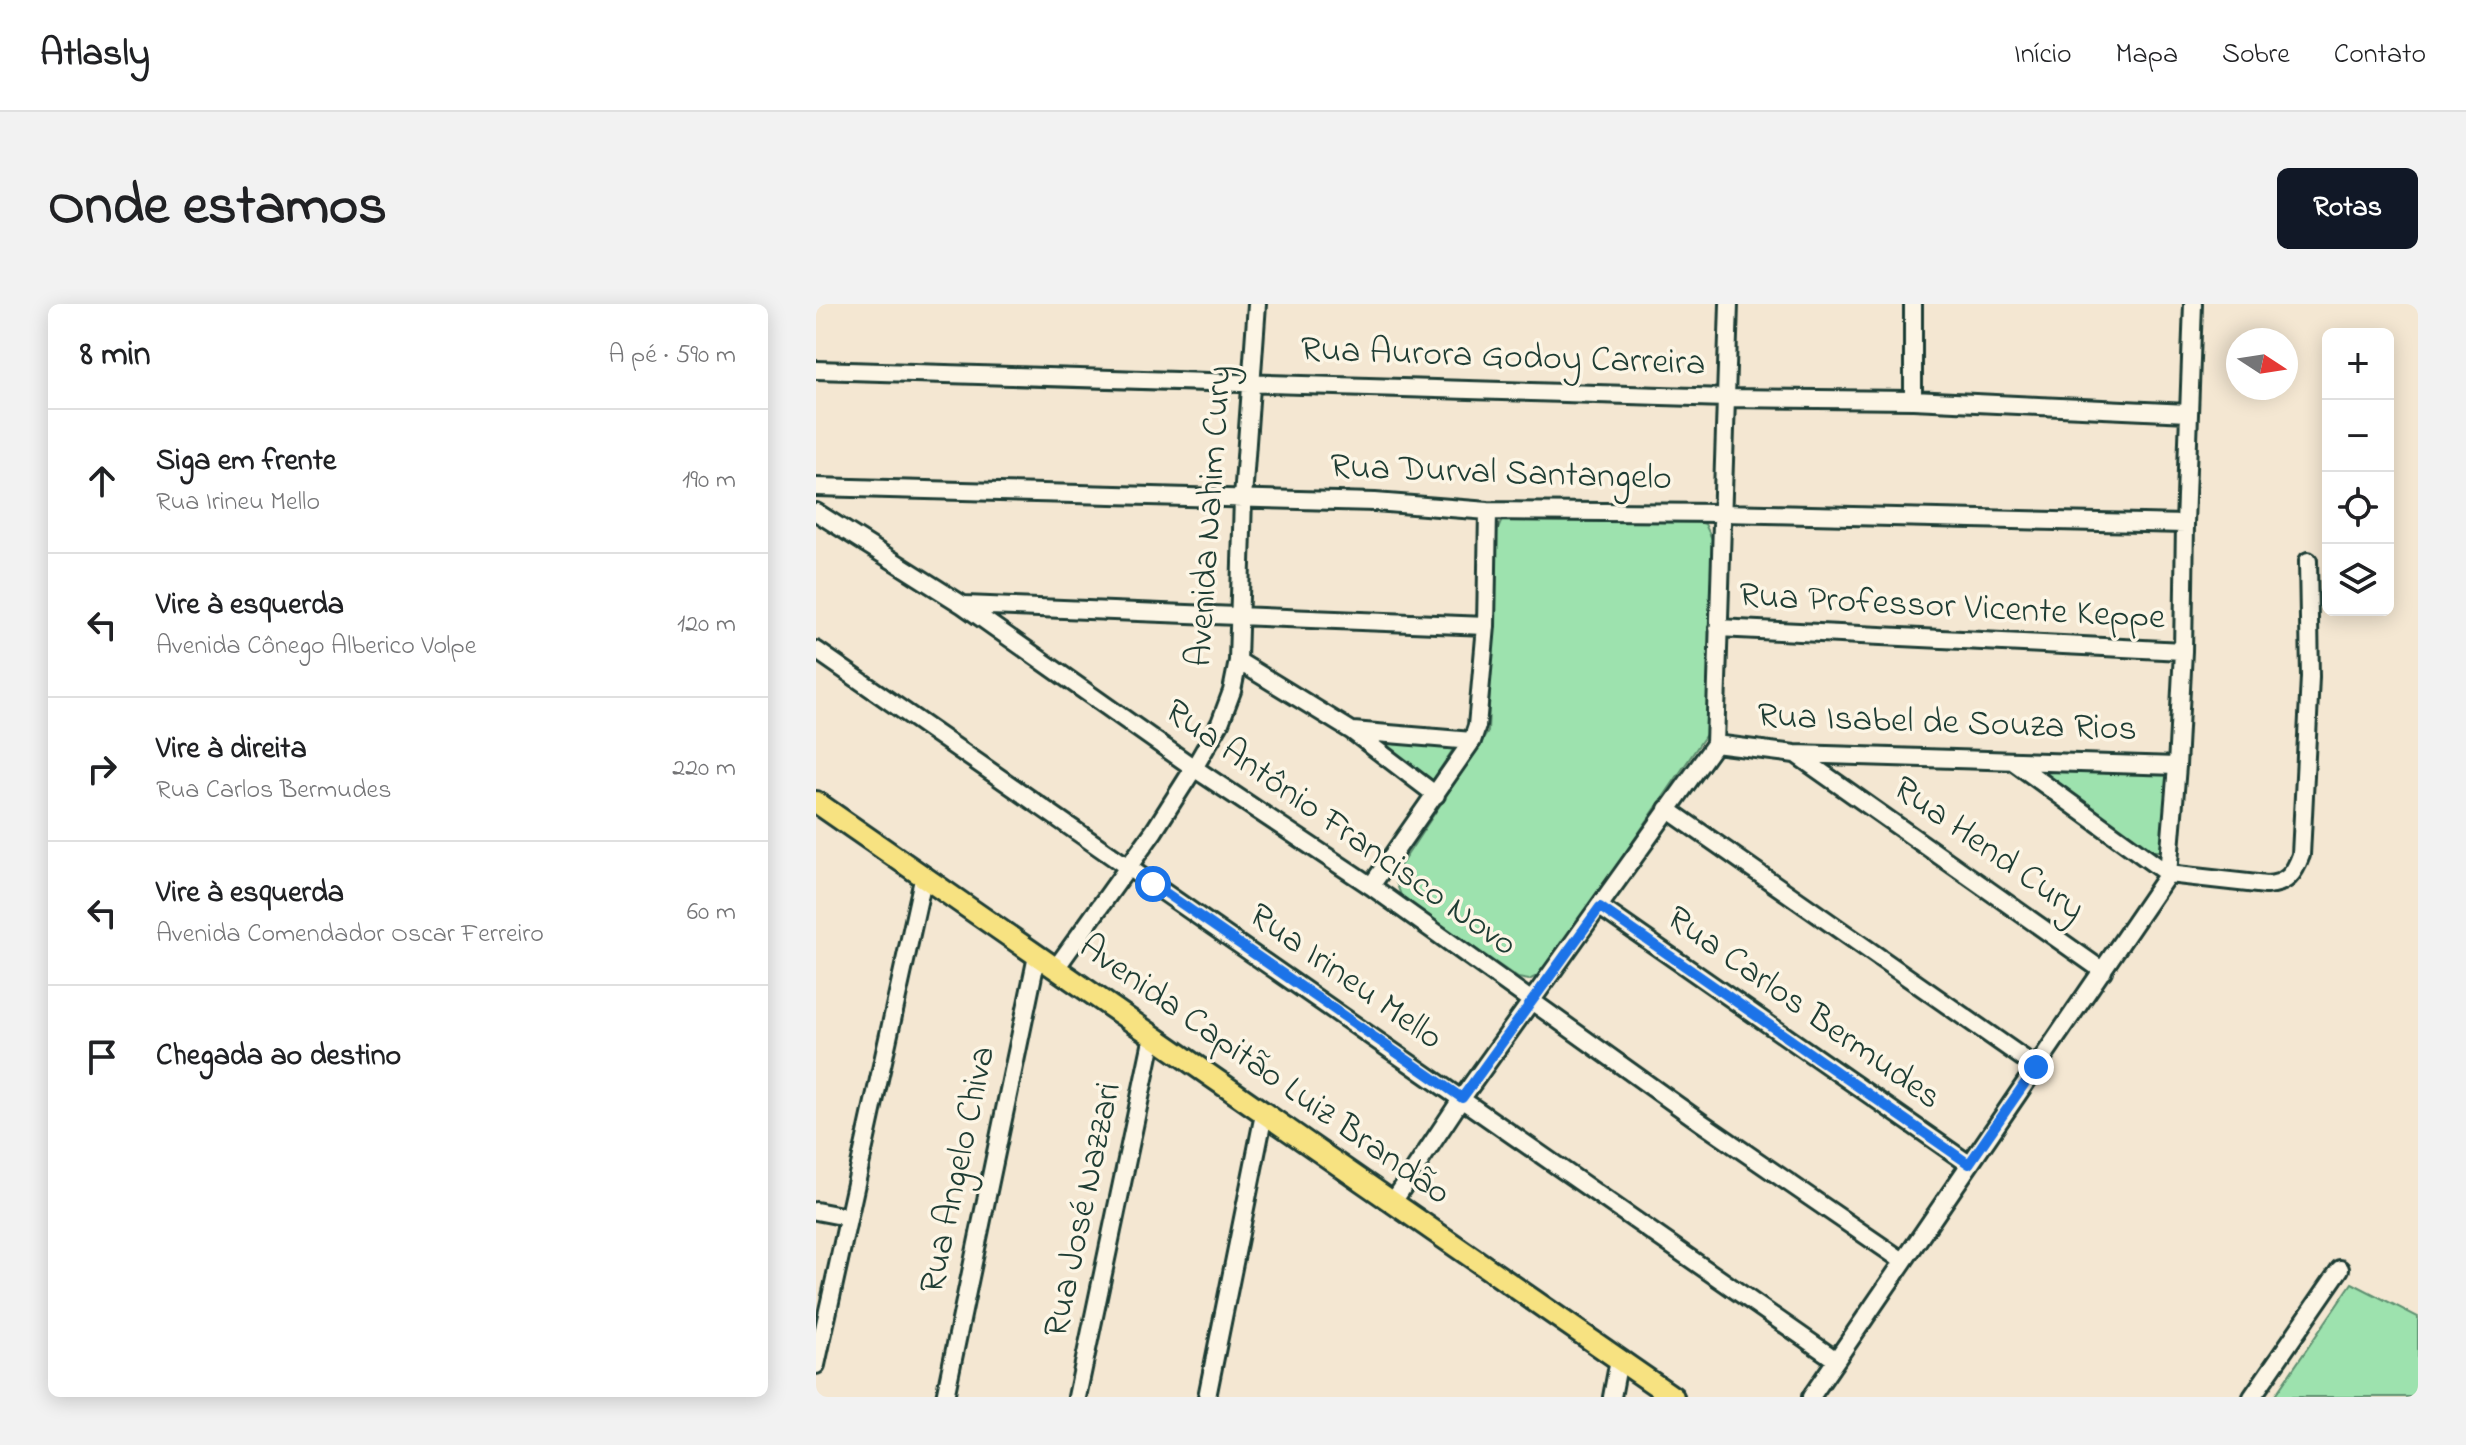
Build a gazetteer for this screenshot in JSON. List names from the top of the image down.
{
  "streets": {
    "main road": ["Avenida Capitão Luiz Brandão"],
    "street": [
      "Rua Aurora Godoy Carreira",
      "Rua Durval Santangelo",
      "Avenida Nahim Cury",
      "Rua Professor Vicente Keppe",
      "Rua Isabel de Souza Rios",
      "Rua Antônio Francisco Novo",
      "Rua Hend Cury",
      "Rua Irineu Mello",
      "Rua Carlos Bermudes",
      "Rua Angelo Chiva",
      "Rua José Nazzari"
    ]
  },
  "crossings": [
    ["Rua Aurora Godoy Carreira", "Avenida Nahim Cury"],
    ["Rua Durval Santangelo", "Avenida Nahim Cury"],
    ["Avenida Nahim Cury", "Rua Antônio Francisco Novo"],
    ["Avenida Nahim Cury", "Rua Irineu Mello"],
    ["Avenida Nahim Cury", "Avenida Capitão Luiz Brandão"],
    ["Rua Isabel de Souza Rios", "Rua Hend Cury"],
    ["Avenida Capitão Luiz Brandão", "Rua Angelo Chiva"],
    ["Avenida Capitão Luiz Brandão", "Rua José Nazzari"]
  ],
  "north": "right",
  "page": {
    "header": "Atlasly",
    "nav": [
      "Início",
      "Mapa",
      "Sobre",
      "Contato"
    ],
    "title": "Onde estamos",
    "buttons": "Rotas",
    "heading": ["8 min", "A pé · 590 m"],
    "map_buttons": ["+", "−"],
    "list": [
      ["Siga em frente", "Rua Irineu Mello", "190 m"],
      ["Vire à esquerda", "Avenida Cônego Alberico Volpe", "120 m"],
      ["Vire à direita", "Rua Carlos Bermudes", "220 m"],
      ["Vire à esquerda", "Avenida Comendador Oscar Ferreiro", "60 m"],
      "Chegada ao destino"
    ]
  }
}
